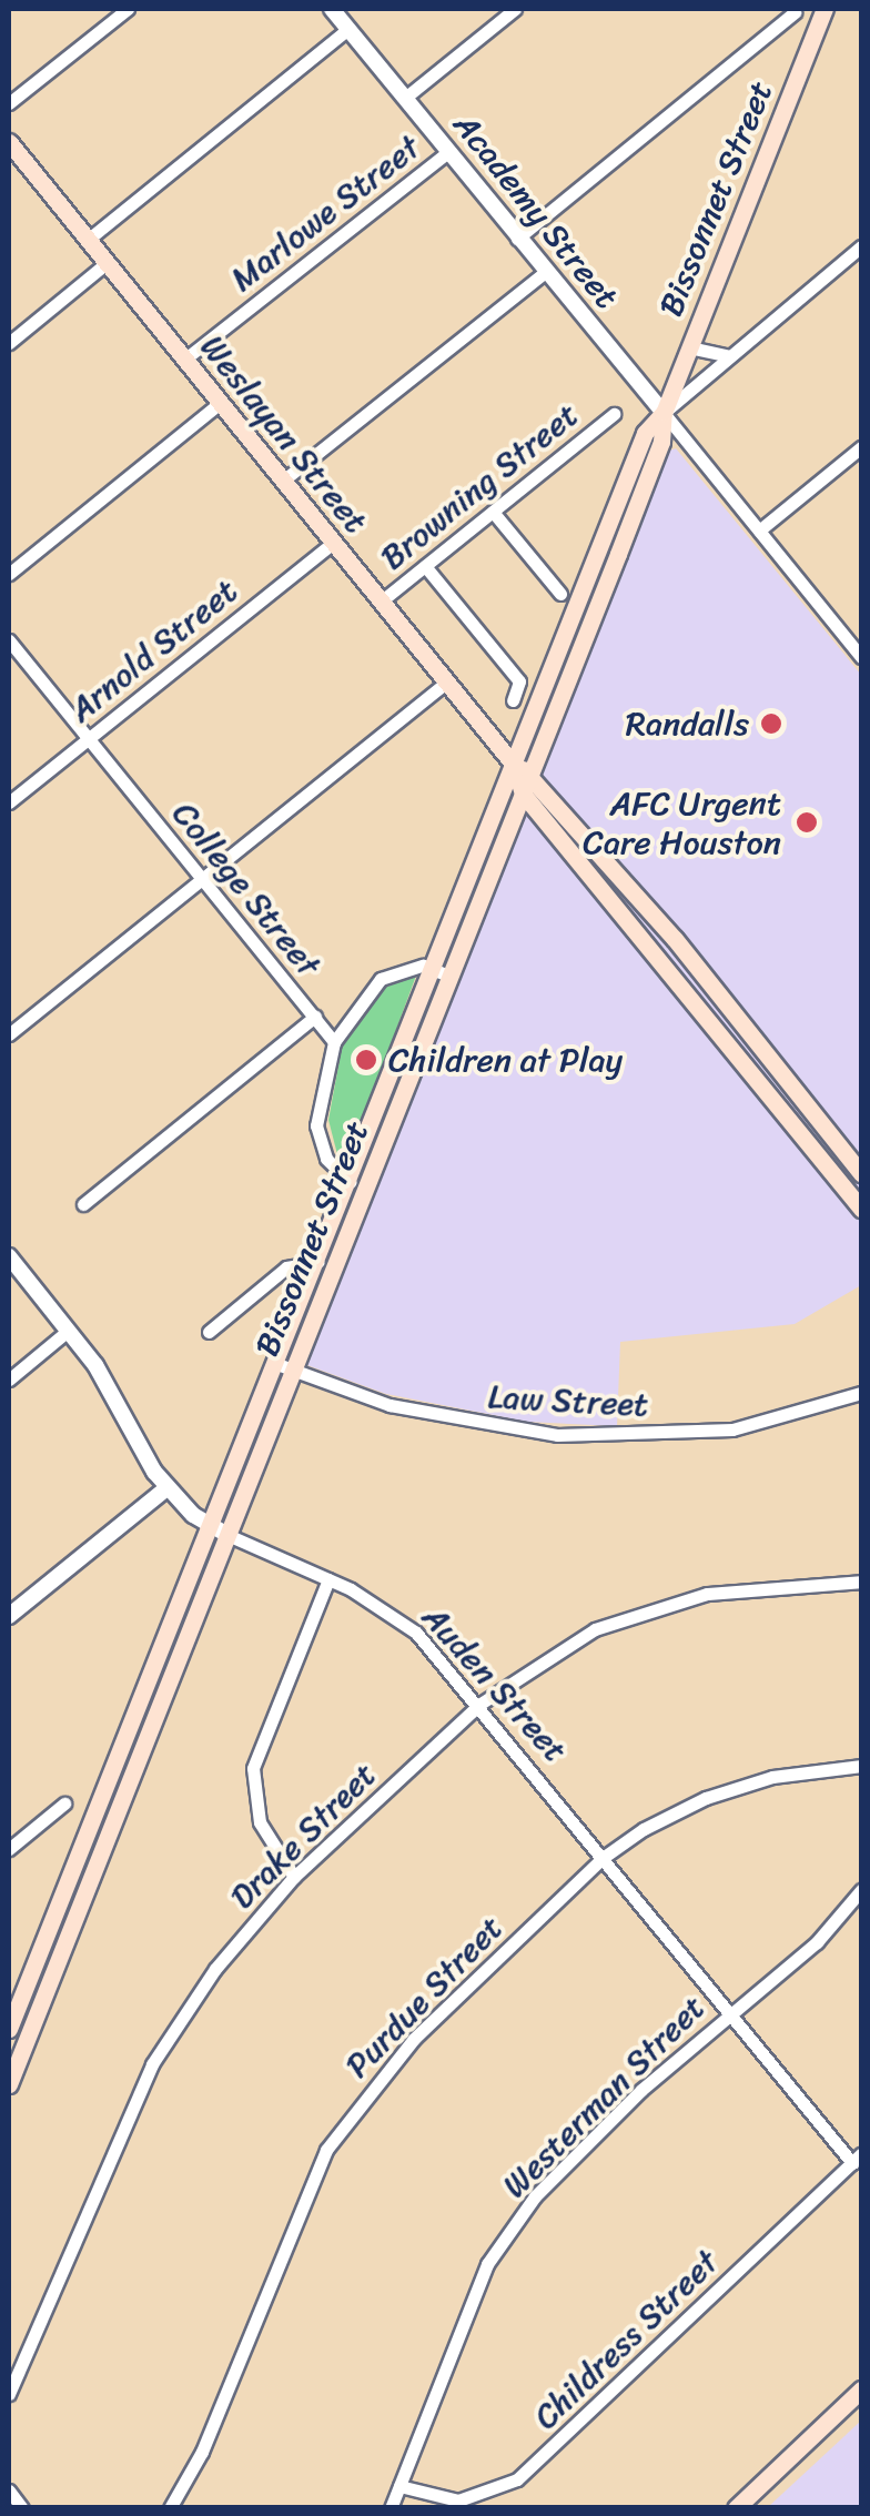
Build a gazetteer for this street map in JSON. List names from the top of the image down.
{
  "streets": {
    "main road": ["Bissonnet Street", "Weslayan Street"],
    "street": [
      "Academy Street",
      "Marlowe Street",
      "Browning Street",
      "Arnold Street",
      "College Street",
      "Law Street",
      "Auden Street",
      "Drake Street",
      "Purdue Street",
      "Westerman Street",
      "Childress Street"
    ]
  },
  "crossings": [
    ["Bissonnet Street", "Academy Street"],
    ["Bissonnet Street", "Weslayan Street"],
    ["Bissonnet Street", "Law Street"],
    ["Bissonnet Street", "Auden Street"],
    ["Academy Street", "Marlowe Street"],
    ["Marlowe Street", "Weslayan Street"],
    ["Weslayan Street", "Browning Street"],
    ["Weslayan Street", "Arnold Street"],
    ["Arnold Street", "College Street"],
    ["Auden Street", "Drake Street"],
    ["Auden Street", "Purdue Street"],
    ["Auden Street", "Westerman Street"],
    ["Auden Street", "Childress Street"],
    ["Westerman Street", "Childress Street"]
  ],
  "places": ["Randalls", "AFC Urgent Care Houston", "Children at Play"]
}
